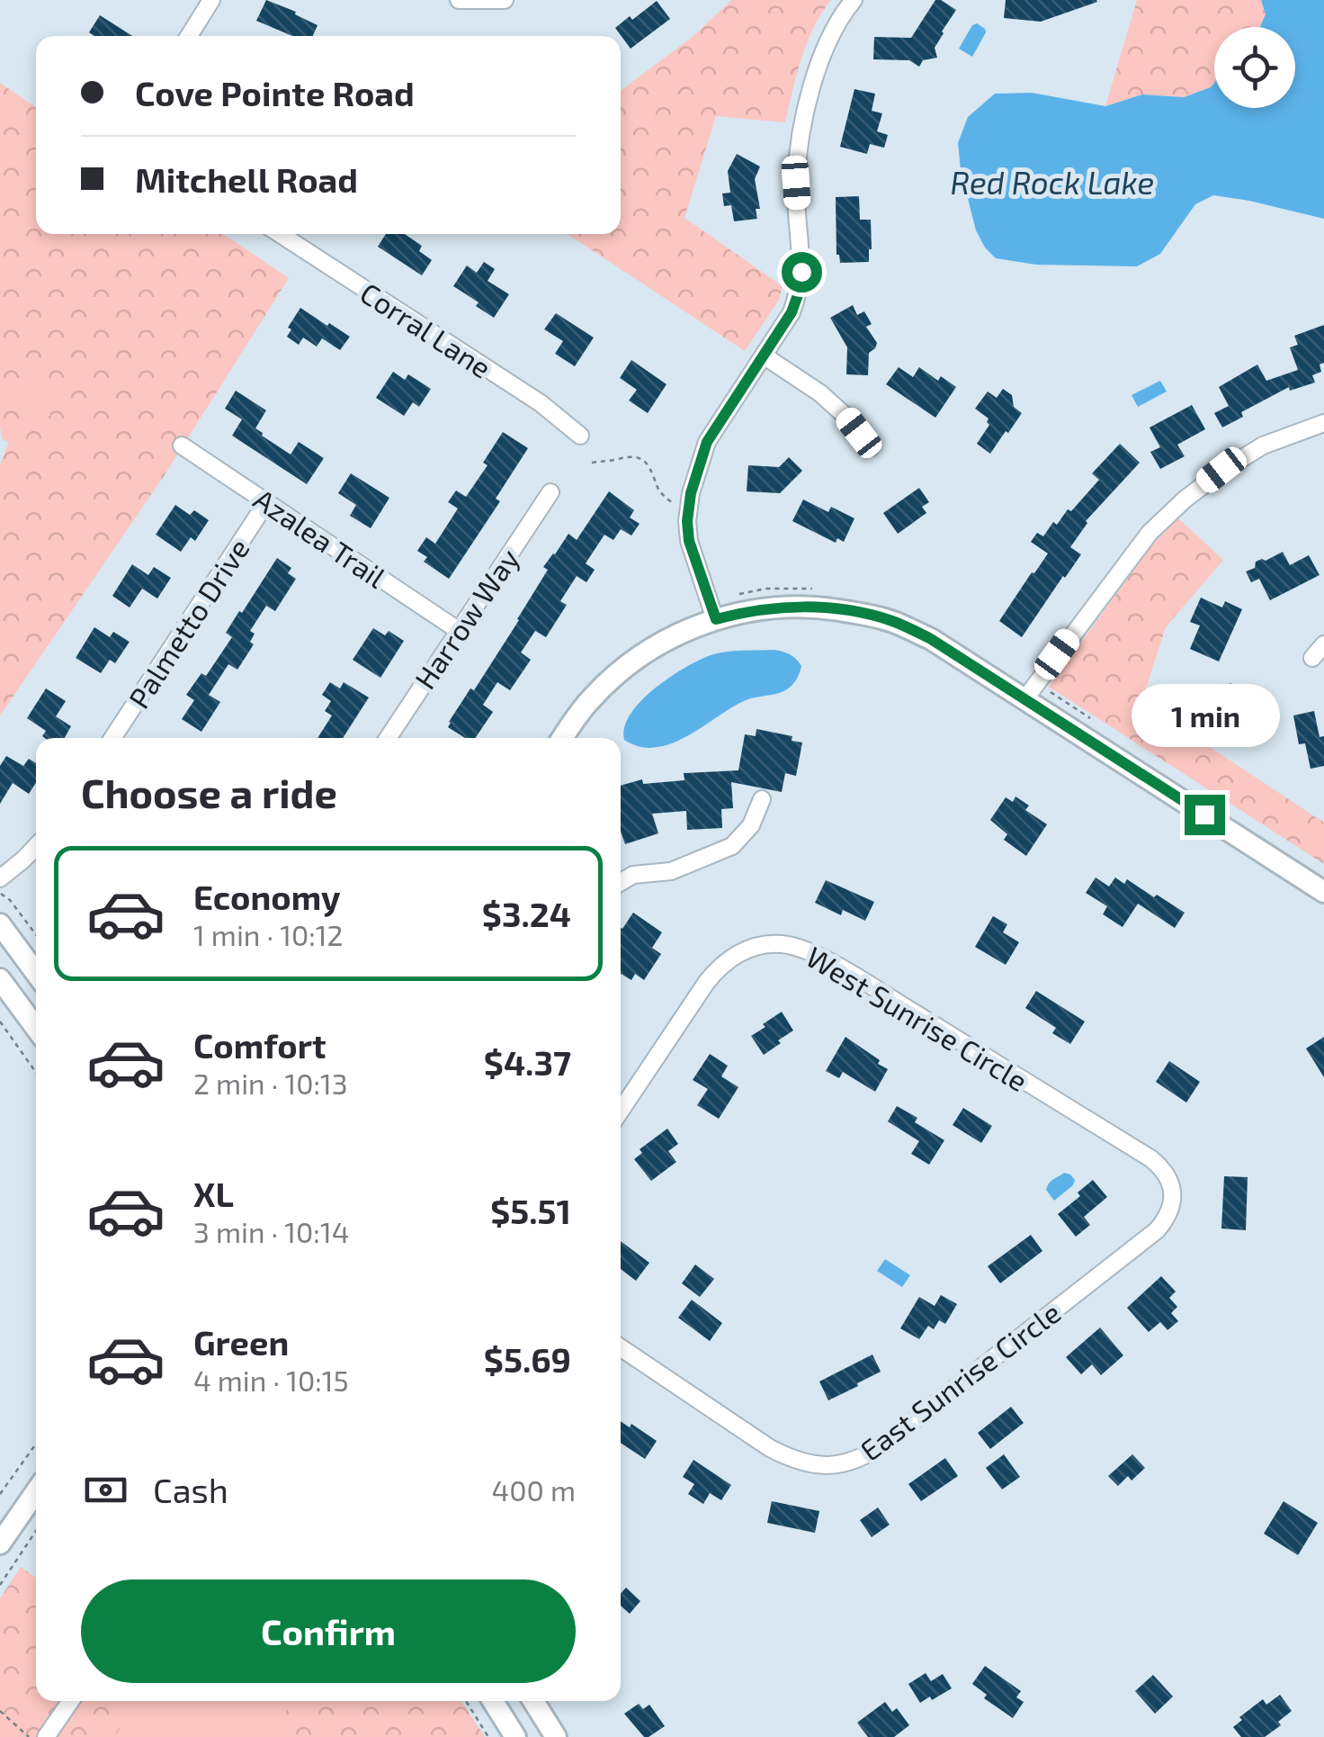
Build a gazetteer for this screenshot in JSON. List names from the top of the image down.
{
  "streets": {
    "street": [
      "Corral Lane",
      "Azalea Trail",
      "Harrow Way",
      "Palmetto Drive",
      "West Sunrise Circle",
      "East Sunrise Circle"
    ]
  },
  "crossings": [
    ["Azalea Trail", "Harrow Way"],
    ["Azalea Trail", "Palmetto Drive"],
    ["West Sunrise Circle", "East Sunrise Circle"]
  ],
  "water": ["Red Rock Lake"],
  "page": {
    "banner": ["Cove Pointe Road", "Mitchell Road"],
    "bubble": "1 min",
    "heading": "Choose a ride",
    "list": [
      {
        "name": "Economy",
        "note": "1 min · 10:12",
        "value": "$3.24"
      },
      {
        "name": "Comfort",
        "note": "2 min · 10:13",
        "value": "$4.37"
      },
      {
        "name": "XL",
        "note": "3 min · 10:14",
        "value": "$5.51"
      },
      {
        "name": "Green",
        "note": "4 min · 10:15",
        "value": "$5.69"
      }
    ],
    "pay": ["Cash", "400 m"],
    "buttons": "Confirm"
  }
}
